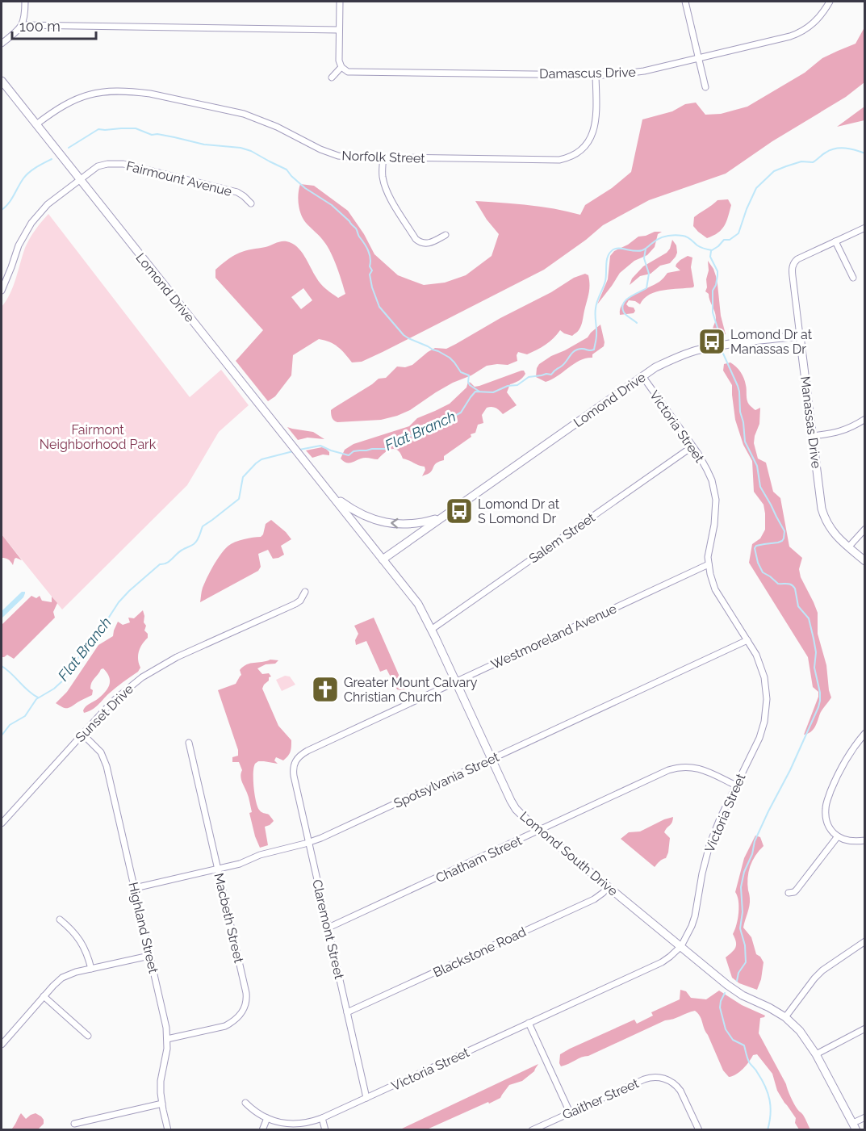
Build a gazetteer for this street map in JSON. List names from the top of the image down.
{
  "streets": {
    "main road": ["Lomond Drive", "Manassas Drive", "Lomond South Drive"],
    "street": [
      "Damascus Drive",
      "Norfolk Street",
      "Fairmount Avenue",
      "Victoria Street",
      "Salem Street",
      "Westmoreland Avenue",
      "Sunset Drive",
      "Spotsylvania Street",
      "Chatham Street",
      "Macbeth Street",
      "Highland Street",
      "Claremont Street",
      "Blackstone Road",
      "Gaither Street"
    ]
  },
  "crossings": [
    ["Damascus Drive", "Norfolk Street"],
    ["Norfolk Street", "Lomond Drive"],
    ["Fairmount Avenue", "Lomond Drive"],
    ["Lomond Drive", "Manassas Drive"],
    ["Lomond Drive", "Victoria Street"],
    ["Lomond Drive", "Lomond South Drive"],
    ["Victoria Street", "Salem Street"],
    ["Victoria Street", "Westmoreland Avenue"],
    ["Victoria Street", "Spotsylvania Street"],
    ["Victoria Street", "Lomond South Drive"],
    ["Victoria Street", "Chatham Street"],
    ["Victoria Street", "Claremont Street"],
    ["Salem Street", "Lomond South Drive"],
    ["Westmoreland Avenue", "Lomond South Drive"],
    ["Westmoreland Avenue", "Claremont Street"],
    ["Sunset Drive", "Highland Street"],
    ["Spotsylvania Street", "Lomond South Drive"],
    ["Spotsylvania Street", "Macbeth Street"],
    ["Spotsylvania Street", "Highland Street"],
    ["Spotsylvania Street", "Claremont Street"],
    ["Lomond South Drive", "Chatham Street"],
    ["Lomond South Drive", "Blackstone Road"],
    ["Chatham Street", "Claremont Street"],
    ["Macbeth Street", "Highland Street"],
    ["Claremont Street", "Blackstone Road"]
  ],
  "water": ["Flat Branch"],
  "parks": ["Fairmont Neighborhood Park"],
  "places": {
    "bus stop": ["Lomond Dr at Manassas Dr", "Lomond Dr at S Lomond Dr"],
    "church": ["Greater Mount Calvary Christian Church"]
  },
  "scale_bar": "100 m"
}
